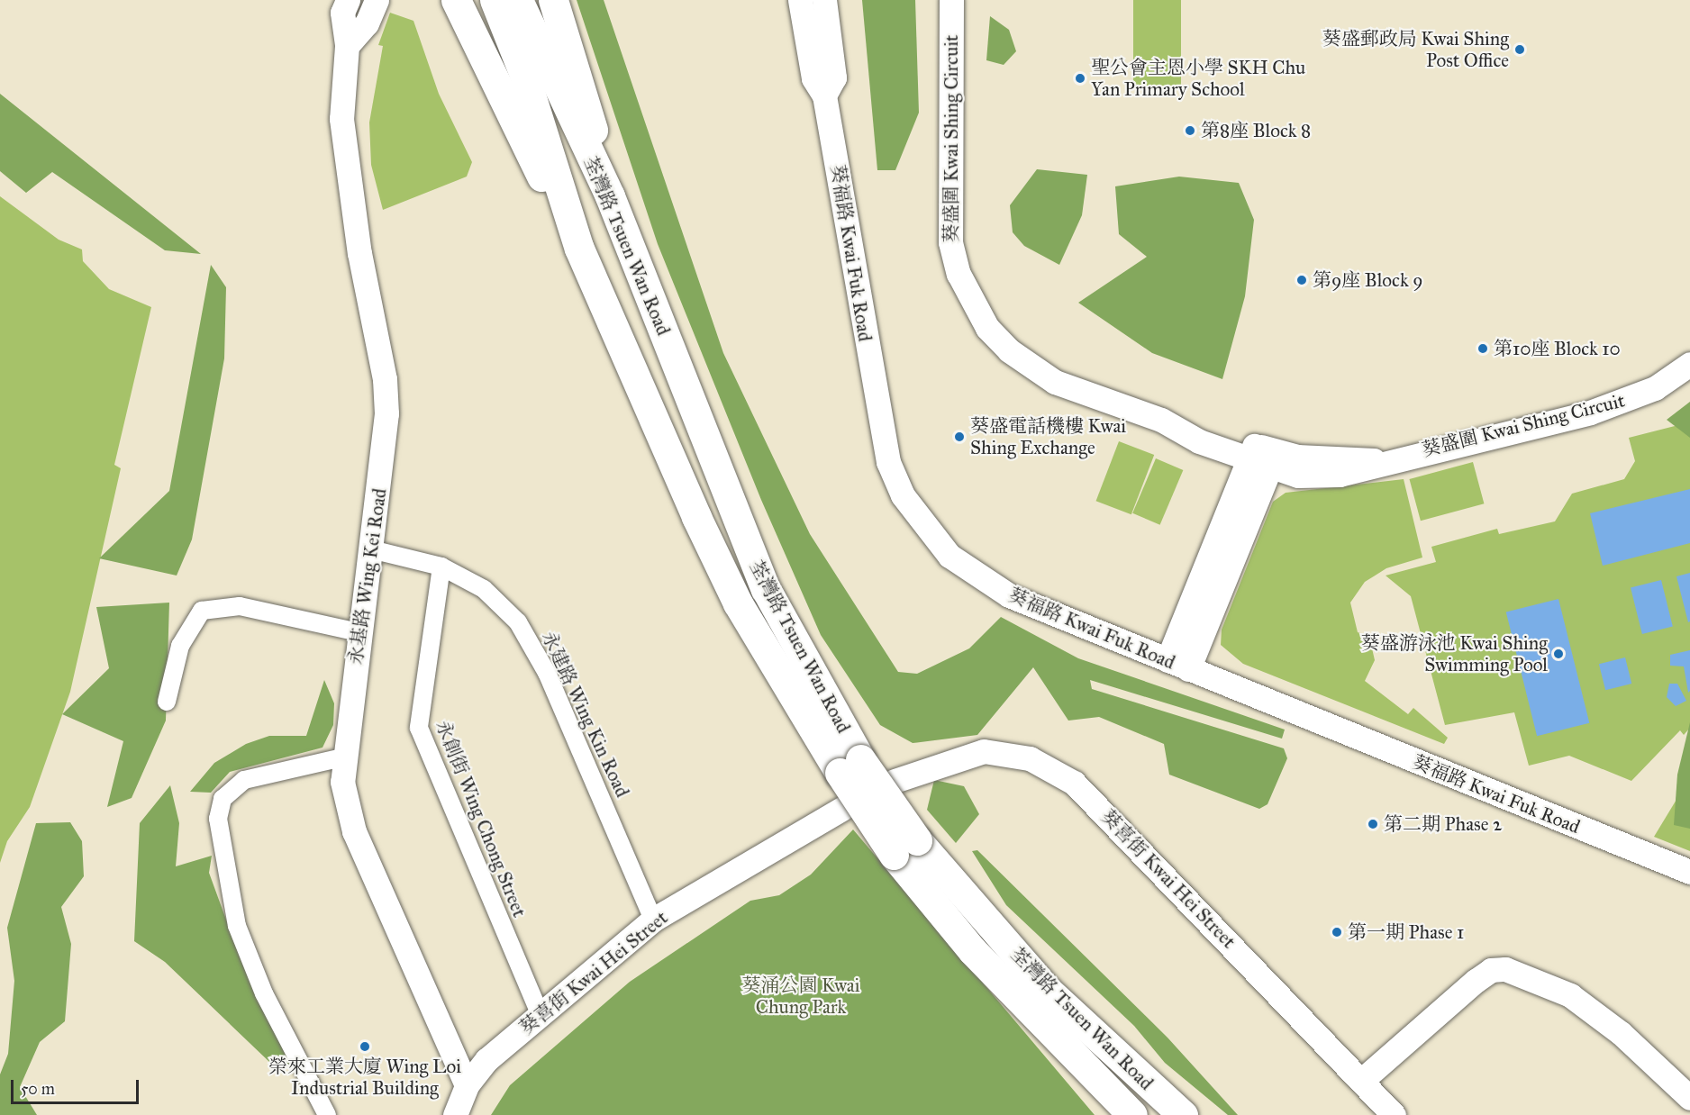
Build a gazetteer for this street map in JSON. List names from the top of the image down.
{
  "streets": {
    "highway": ["荃灣路 Tsuen Wan Road"],
    "street": [
      "葵盛圍 Kwai Shing Circuit",
      "葵福路 Kwai Fuk Road",
      "永基路 Wing Kei Road",
      "永建路 Wing Kin Road",
      "永創街 Wing Chong Street",
      "葵喜街 Kwai Hei Street"
    ]
  },
  "crossings": [
    ["永基路 Wing Kei Road", "永建路 Wing Kin Road"],
    ["永基路 Wing Kei Road", "葵喜街 Kwai Hei Street"],
    ["永建路 Wing Kin Road", "永創街 Wing Chong Street"],
    ["永建路 Wing Kin Road", "葵喜街 Kwai Hei Street"],
    ["永創街 Wing Chong Street", "葵喜街 Kwai Hei Street"]
  ],
  "parks": ["葵涌公園 Kwai Chung Park"],
  "places": [
    "葵盛郵政局 Kwai Shing Post Office",
    "聖公會主恩小學 SKH Chu Yan Primary School",
    "第8座 Block 8",
    "第9座 Block 9",
    "第10座 Block 10",
    "葵盛電話機樓 Kwai Shing Exchange",
    "葵盛游泳池 Kwai Shing Swimming Pool",
    "第二期 Phase 2",
    "第一期 Phase 1",
    "榮來工業大廈 Wing Loi Industrial Building"
  ],
  "scale_bar": "50 m"
}
